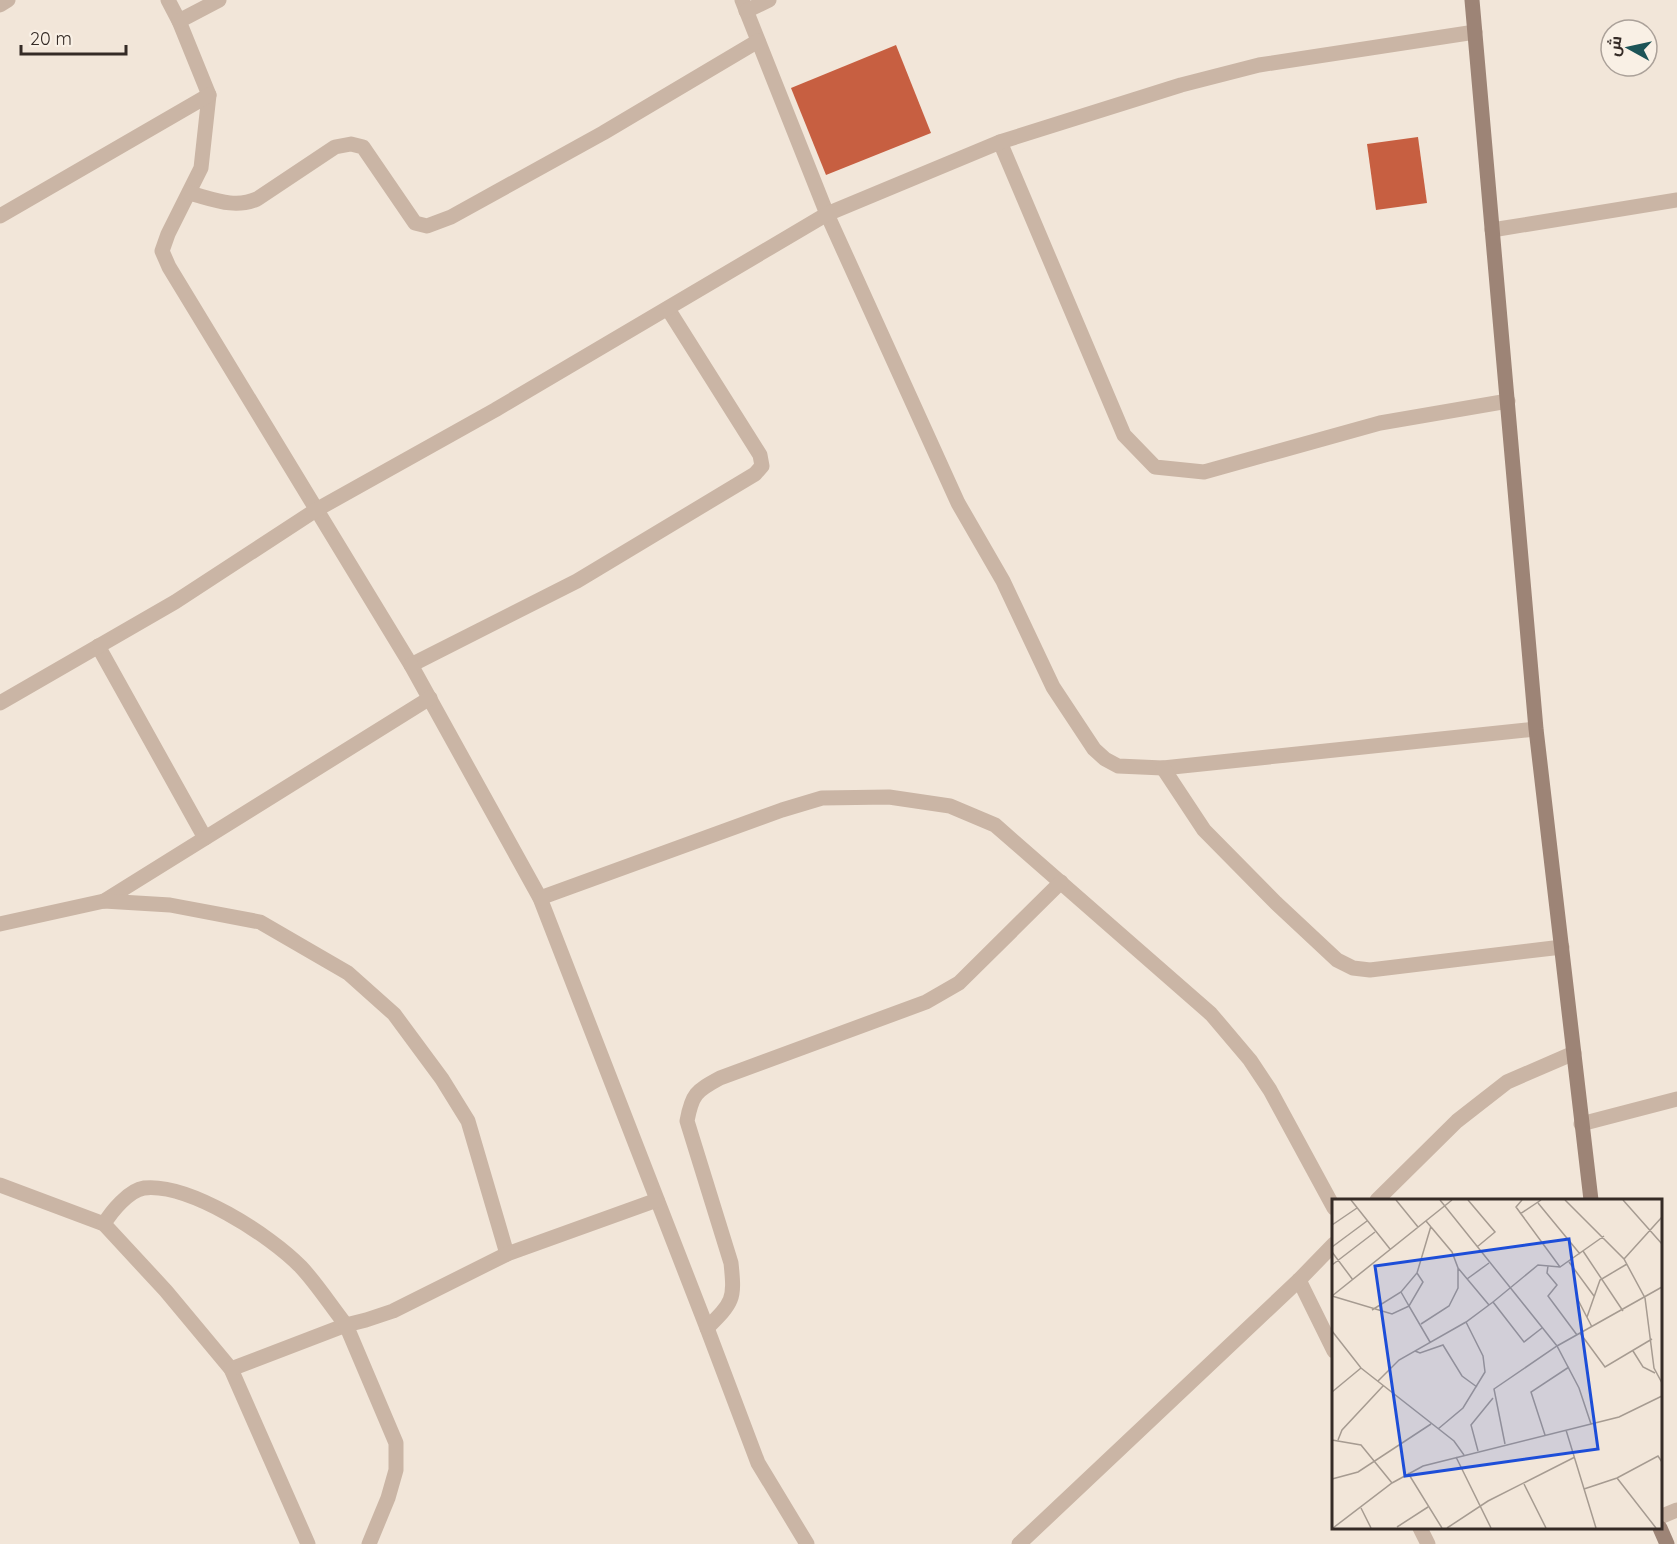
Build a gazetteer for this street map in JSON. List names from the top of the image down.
{
  "scale_bar": "20 m",
  "north": "left"
}
